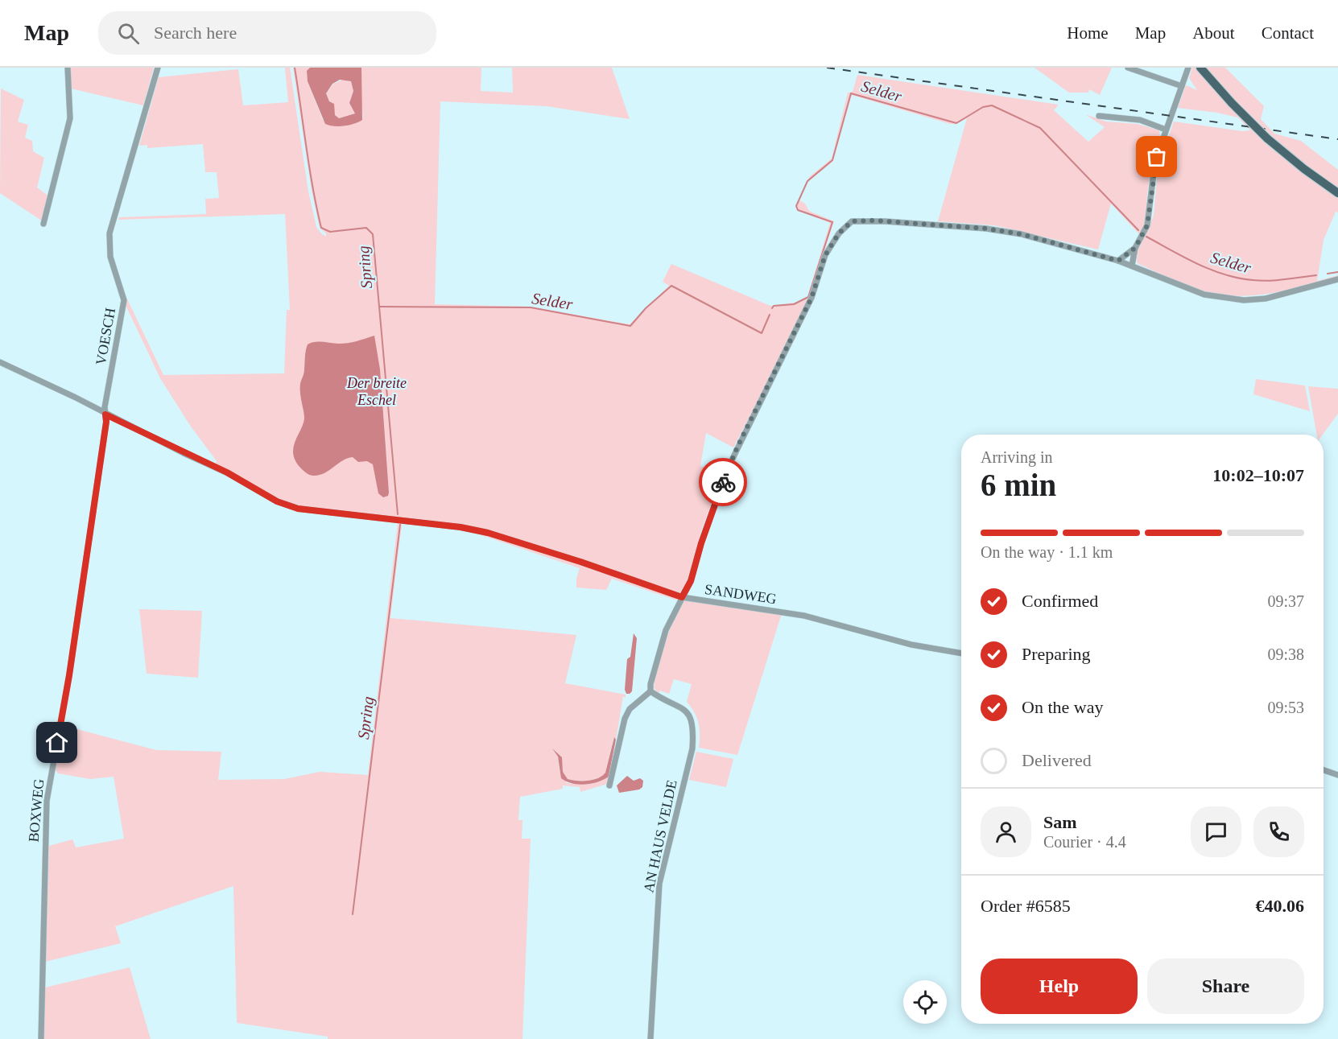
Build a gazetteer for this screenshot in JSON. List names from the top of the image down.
{
  "streets": {
    "street": [
      "VOESCH",
      "SANDWEG",
      "BOXWEG",
      "AN HAUS VELDE"
    ]
  },
  "crossings": [
    ["VOESCH", "SANDWEG"],
    ["VOESCH", "BOXWEG"],
    ["SANDWEG", "BOXWEG"]
  ],
  "water": ["Selder", "Spring"],
  "parks": ["Der breite Eschel"],
  "page": {
    "header": "Map",
    "search": "Search here",
    "nav": [
      "Home",
      "Map",
      "About",
      "Contact"
    ],
    "heading": ["6 min", "Arriving in", "10:02–10:07"],
    "panel": [
      "Sam",
      "Courier · 4.4",
      "Order #6585",
      "€40.06"
    ],
    "bar": "On the way · 1.1 km",
    "list": [
      ["Confirmed", "09:37"],
      ["Preparing", "09:38"],
      ["On the way", "09:53"],
      "Delivered"
    ],
    "buttons": ["Help", "Share"]
  }
}
